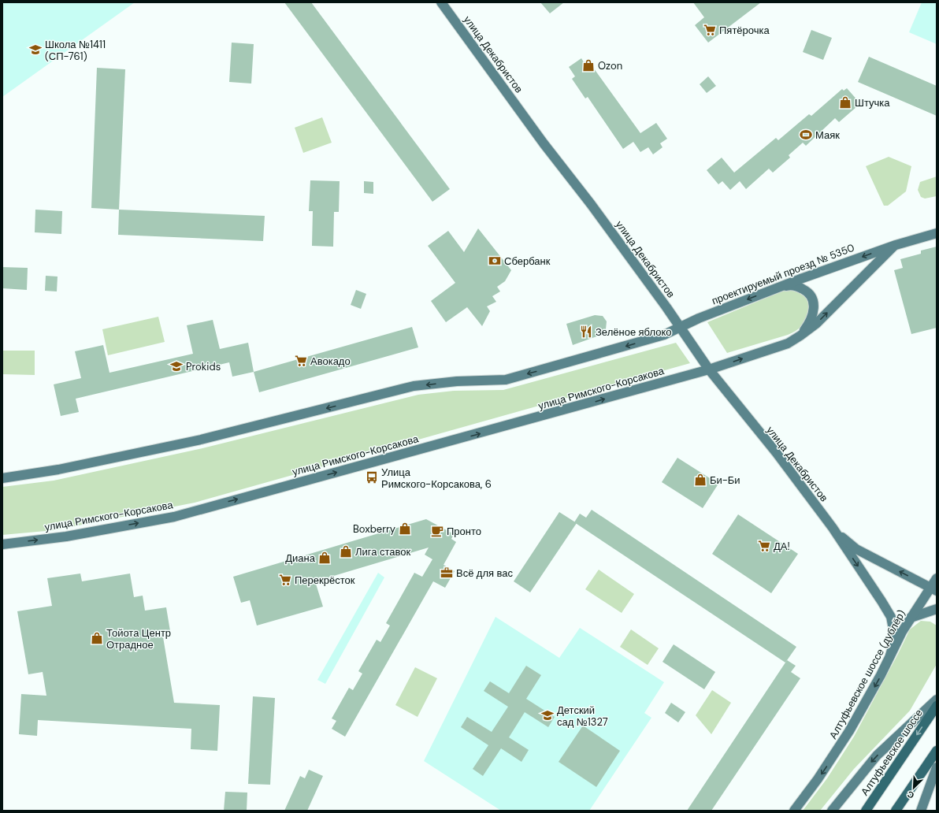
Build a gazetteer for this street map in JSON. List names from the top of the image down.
{
  "streets": {
    "main road": ["Алтуфьевское шоссе"],
    "street": [
      "улица Декабристов",
      "проектируемый проезд № 5350",
      "улица Римского-Корсакова",
      "Алтуфьевское шоссе (дублёр)"
    ]
  },
  "crossings": [
    ["улица Декабристов", "проектируемый проезд № 5350"],
    ["улица Декабристов", "улица Римского-Корсакова"],
    ["улица Декабристов", "Алтуфьевское шоссе (дублёр)"],
    ["проектируемый проезд № 5350", "улица Римского-Корсакова"]
  ],
  "places": {
    "supermarket": [
      "Пятёрочка",
      "Авокадо",
      "ДА!",
      "Перекрёсток"
    ],
    "school or university": ["Школа №1411 (СП-761)", "Prokids", "Детский сад №1327"],
    "shop": [
      "Ozon",
      "Штучка",
      "Би-Би",
      "Boxberry",
      "Лига ставок",
      "Диана",
      "Тойота Центр Отрадное"
    ],
    "sports": ["Маяк"],
    "bank": ["Сбербанк"],
    "restaurant": ["Зелёное яблоко"],
    "bus stop": ["Улица Римского-Корсакова, 6"],
    "cafe": ["Пронто"],
    "office": ["Всё для вас"]
  },
  "north": "bottom left"
}
